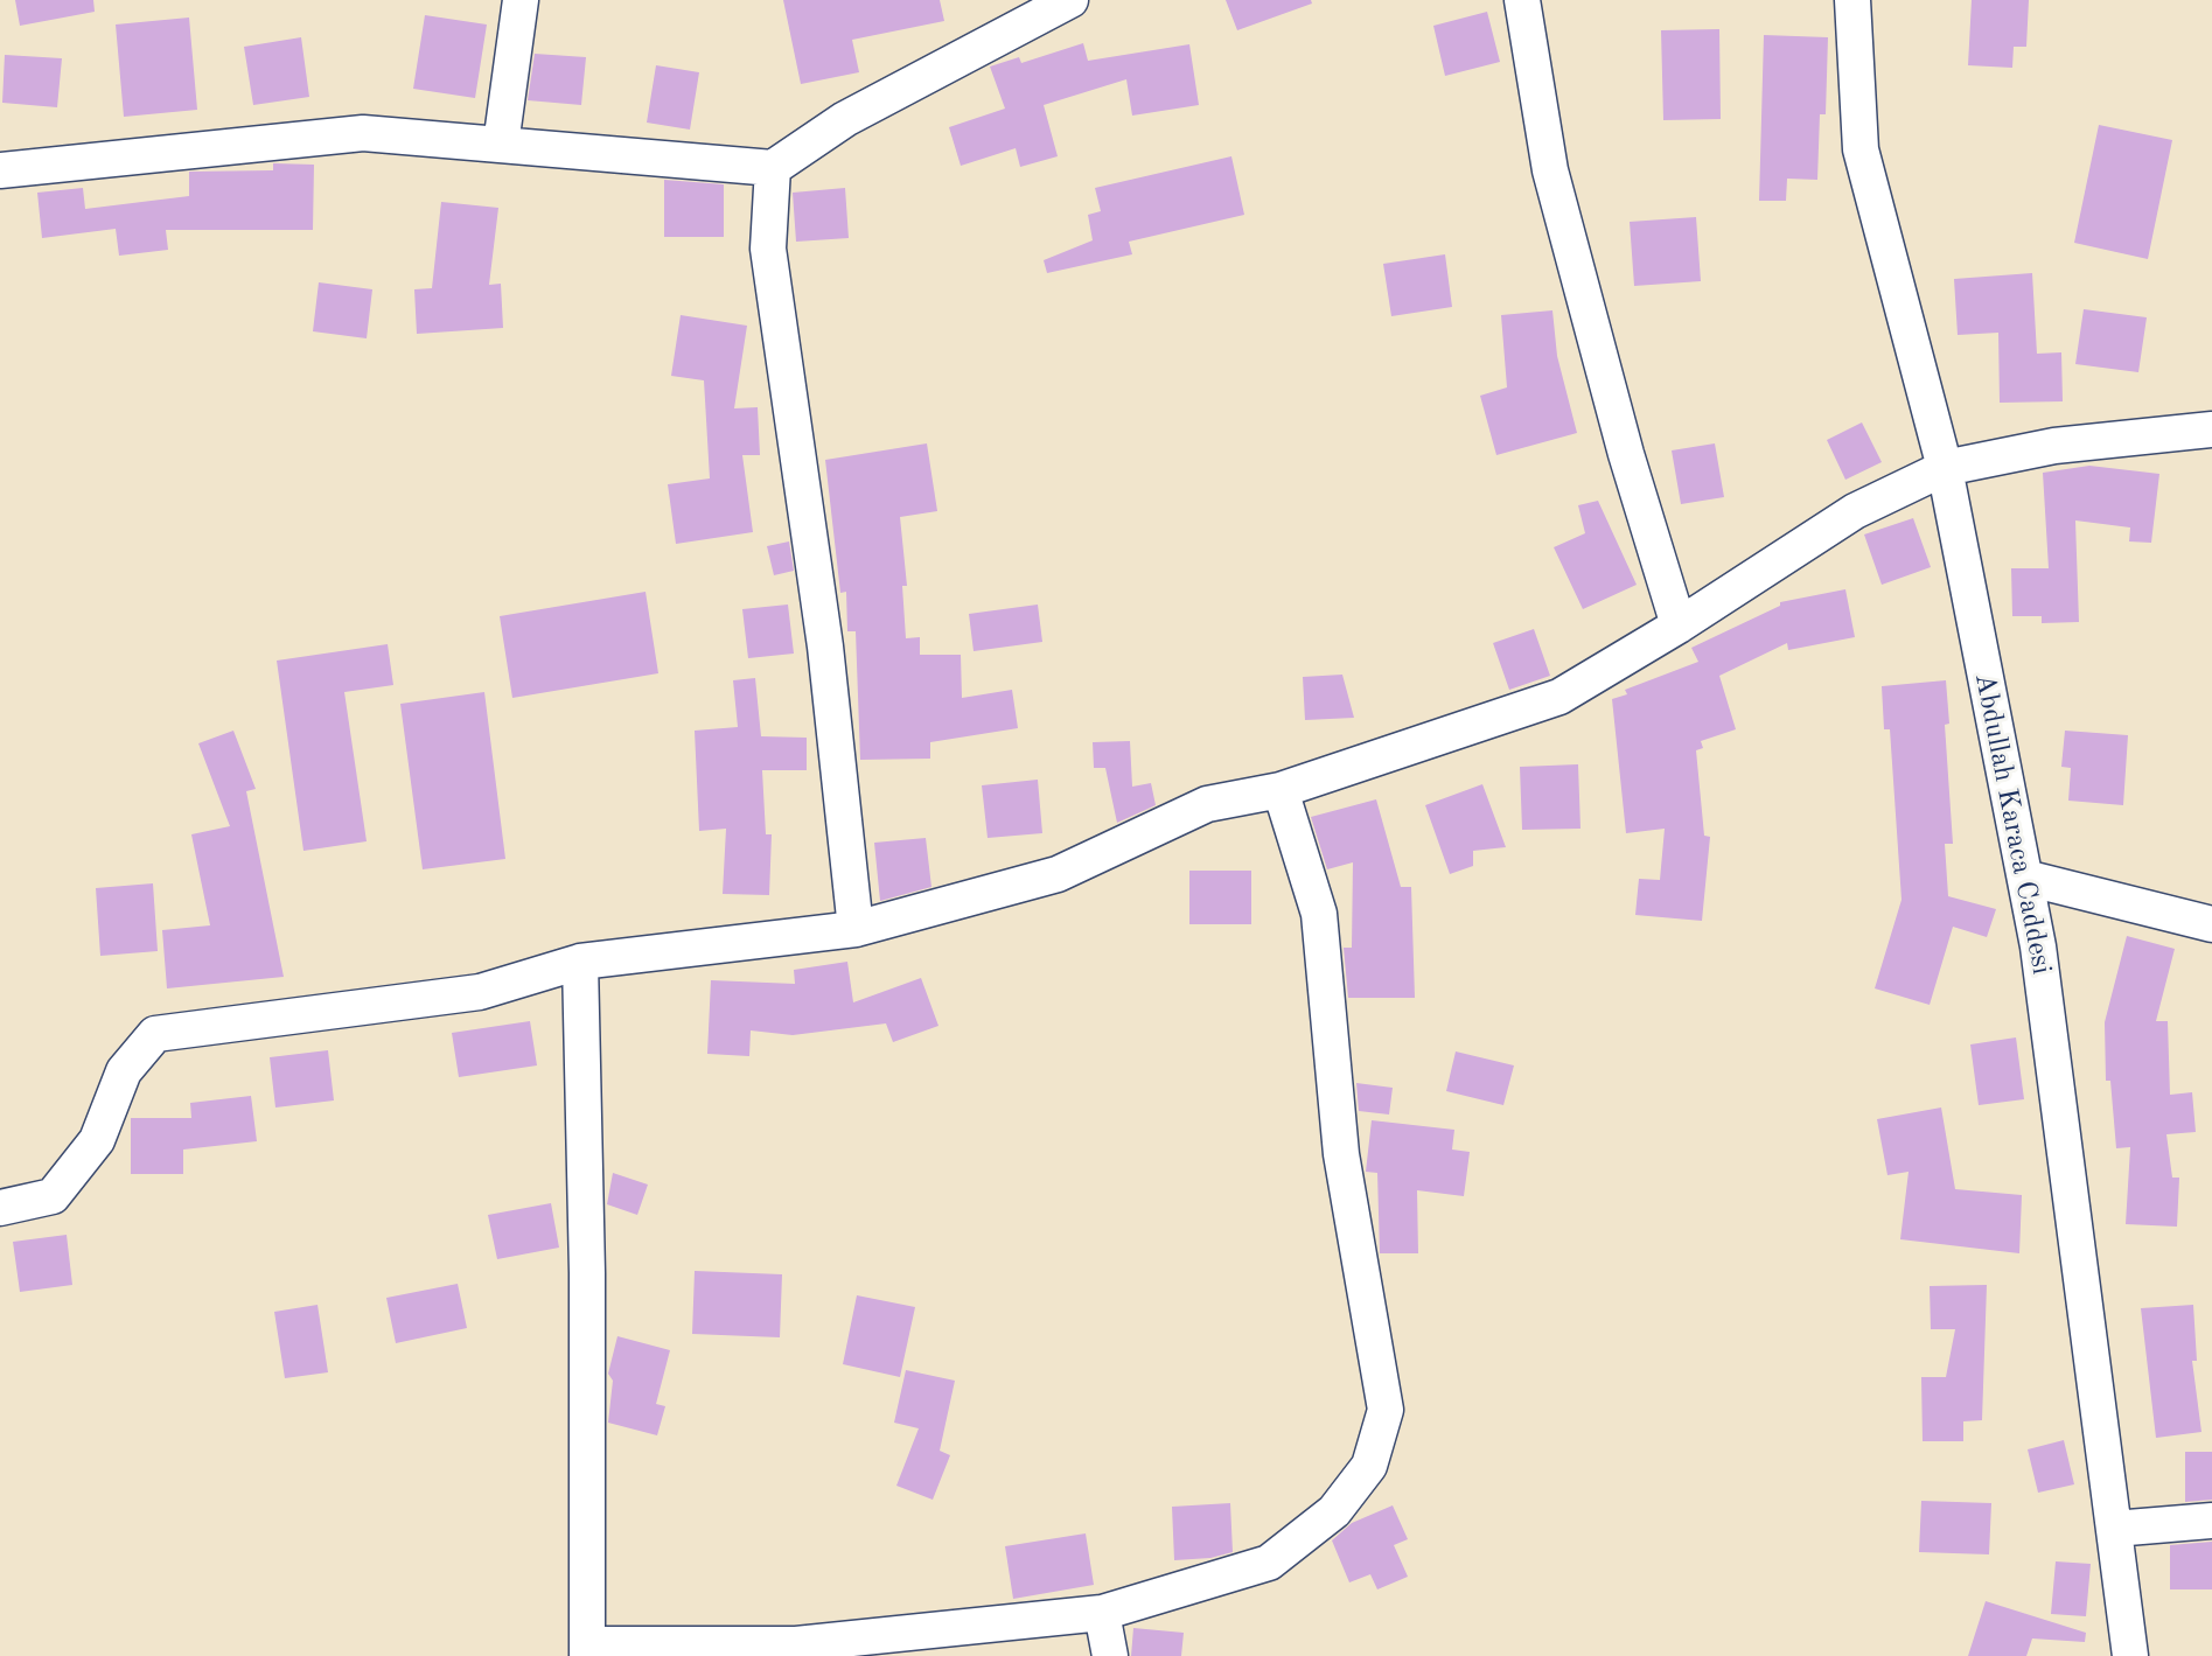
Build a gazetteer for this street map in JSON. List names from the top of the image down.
{
  "streets": {
    "street": ["Abdullah Karaca Caddesi"]
  }
}
